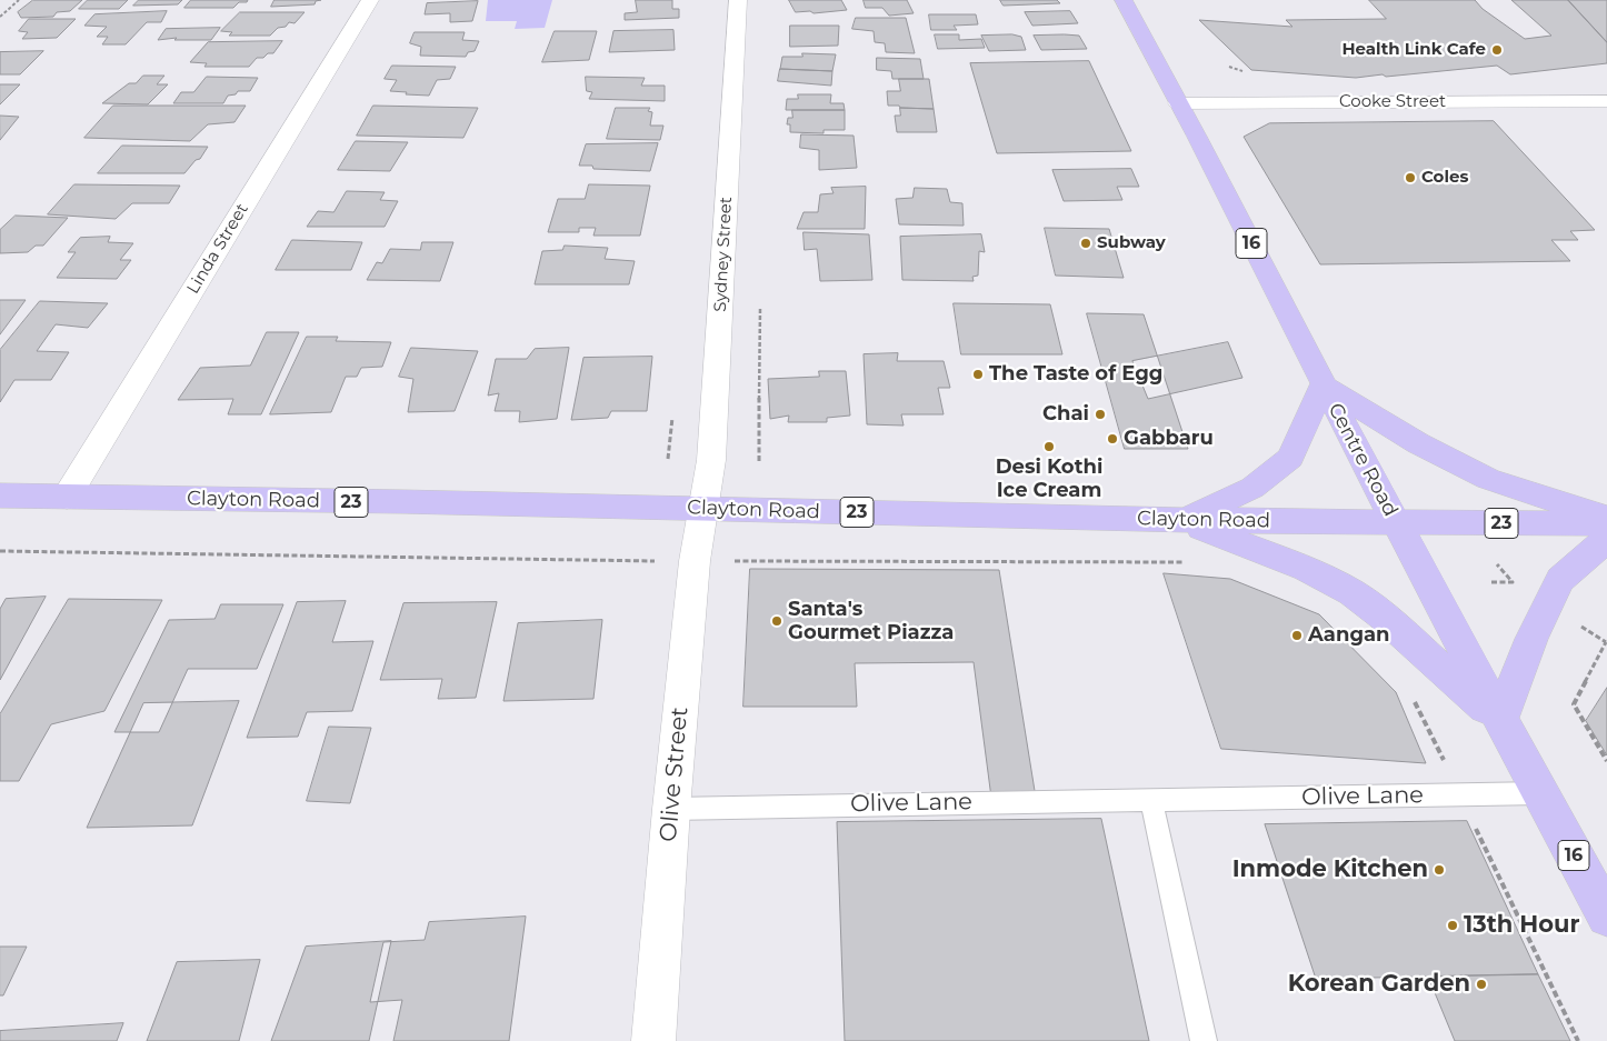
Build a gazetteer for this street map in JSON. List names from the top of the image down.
{
  "streets": {
    "main road": [
      "16",
      "Centre Road",
      "Clayton Road",
      "23"
    ],
    "street": [
      "Cooke Street",
      "Linda Street",
      "Sydney Street",
      "Olive Street"
    ],
    "lane": ["Olive Lane"]
  },
  "crossings": [
    ["Cooke Street", "Centre Road"],
    ["Linda Street", "Clayton Road"],
    ["Sydney Street", "Clayton Road"],
    ["Sydney Street", "Olive Street"],
    ["Centre Road", "Clayton Road"],
    ["Centre Road", "Olive Lane"],
    ["Clayton Road", "Olive Street"],
    ["Olive Street", "Olive Lane"]
  ],
  "places": [
    "Health Link Cafe",
    "Coles",
    "Subway",
    "The Taste of Egg",
    "Chai",
    "Gabbaru",
    "Desi Kothi Ice Cream",
    "Santa's Gourmet Piazza",
    "Aangan",
    "Inmode Kitchen",
    "13th Hour",
    "Korean Garden"
  ]
}
